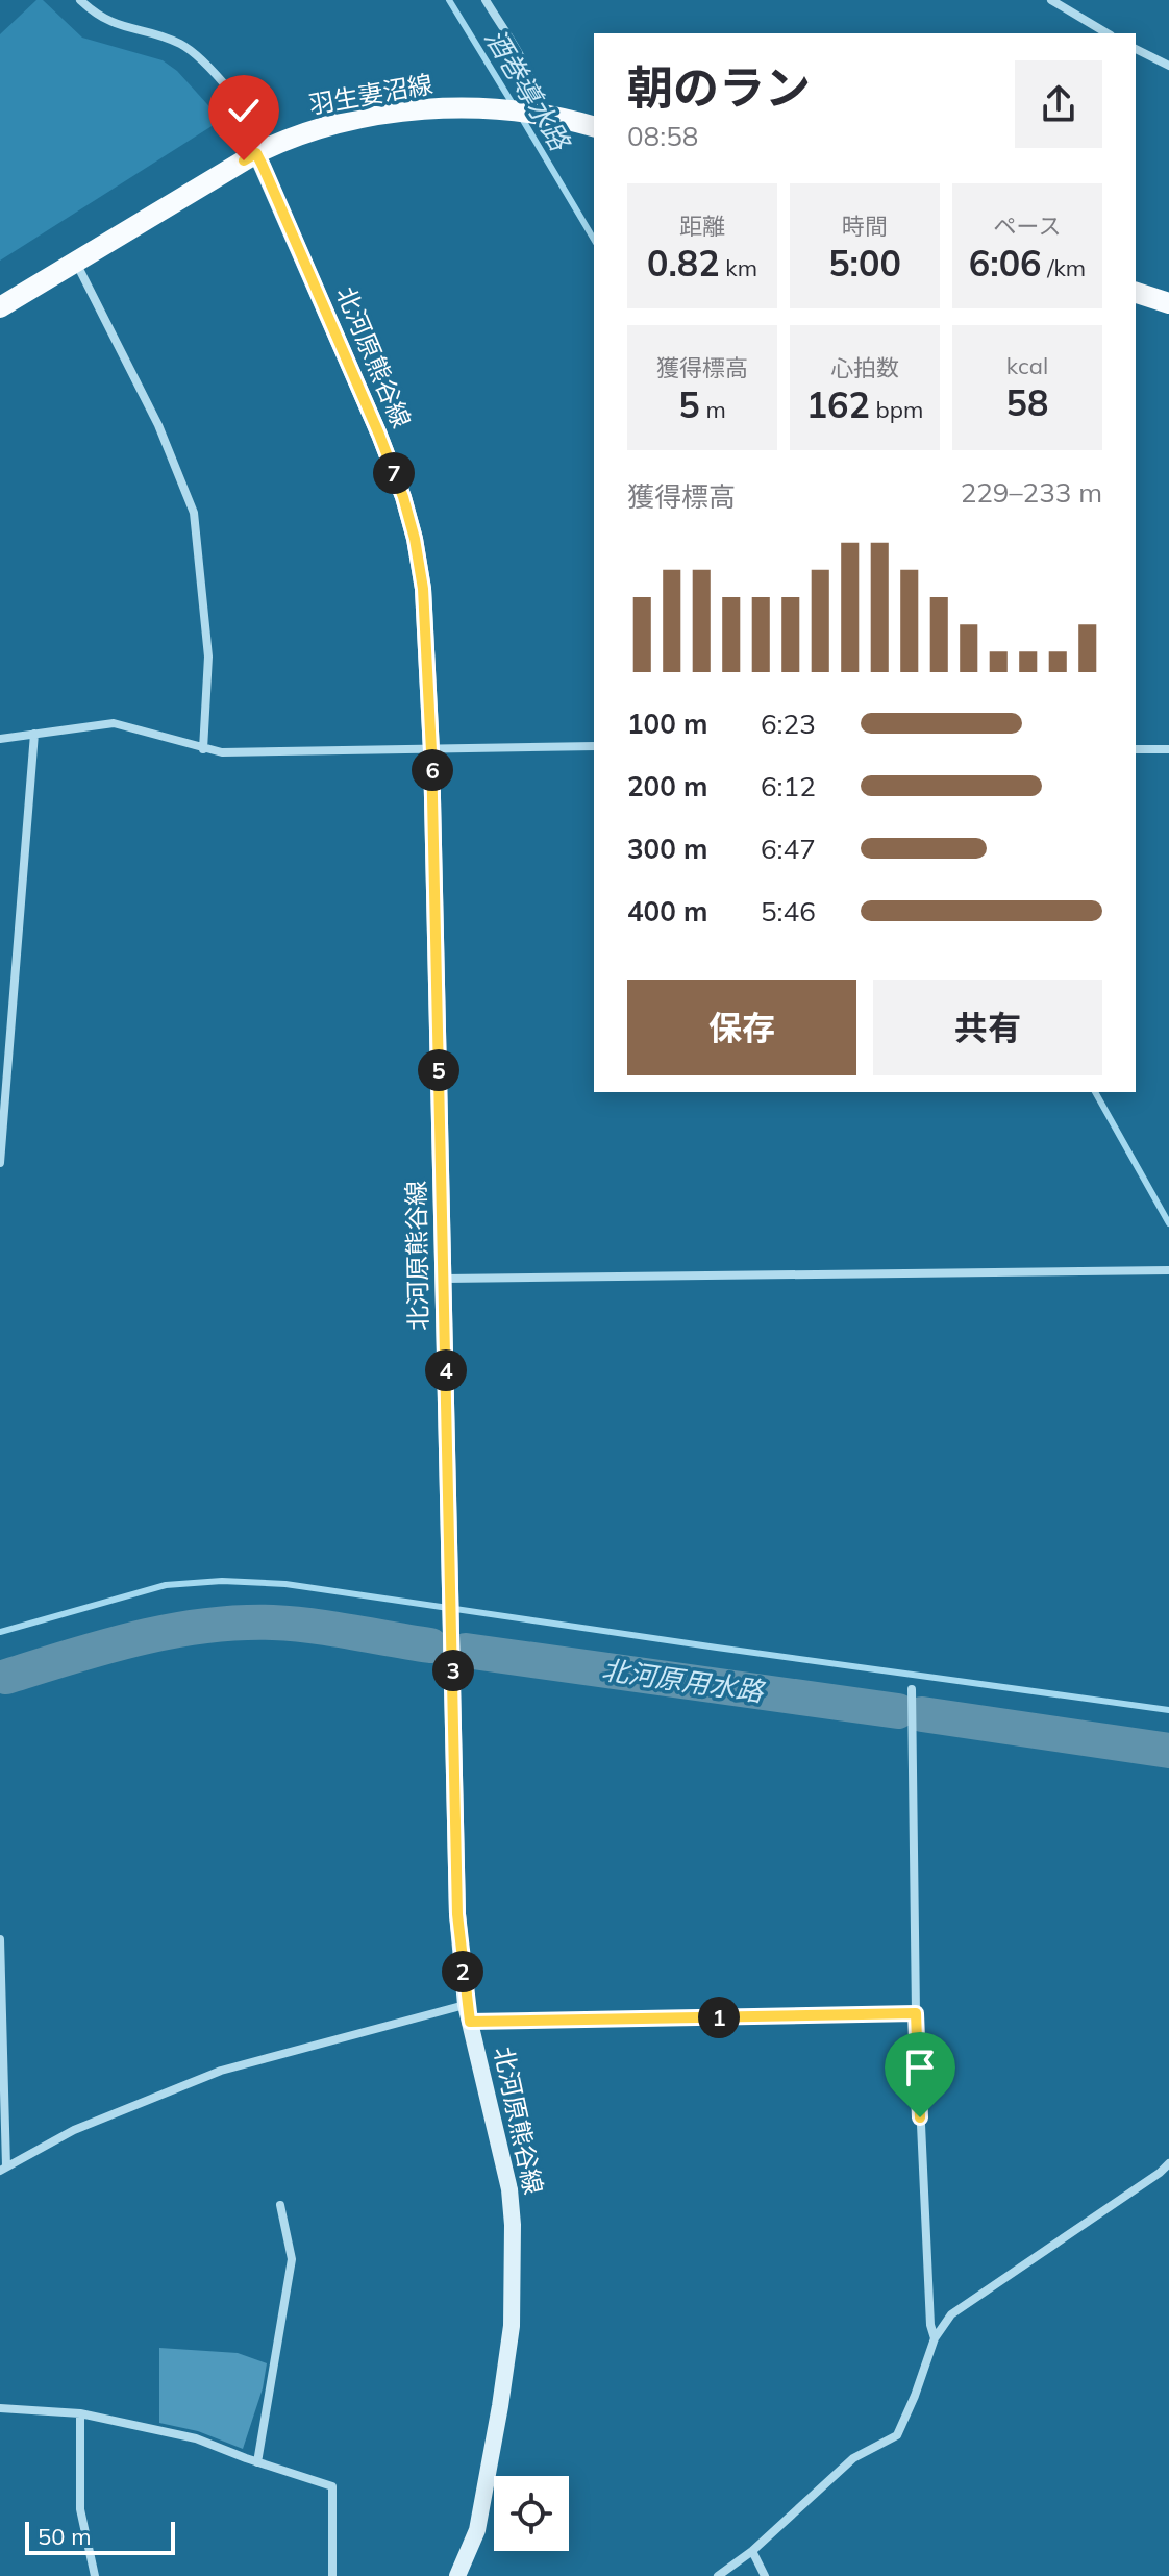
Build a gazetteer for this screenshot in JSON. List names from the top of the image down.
{
  "streets": {
    "main road": ["羽生妻沼線", "北河原熊谷線"]
  },
  "crossings": [
    ["羽生妻沼線", "北河原熊谷線"]
  ],
  "water": ["酒巻導水路", "北河原用水路"],
  "scale_bar": "50 m",
  "page": {
    "heading": ["朝のラン", "08:58"],
    "stats": [
      ["距離", "0.82 km"],
      ["時間", "5:00"],
      ["ペース", "6:06 /km"],
      ["獲得標高", "5 m"],
      ["心拍数", "162 bpm"],
      ["kcal", "58"]
    ],
    "pins": [
      "7",
      "6",
      "5",
      "4",
      "3",
      "2",
      "1"
    ],
    "chart": ["獲得標高", "229–233 m"],
    "list": [
      {
        "name": "100 m",
        "note": "6:23"
      },
      {
        "name": "200 m",
        "note": "6:12"
      },
      {
        "name": "300 m",
        "note": "6:47"
      },
      {
        "name": "400 m",
        "note": "5:46"
      }
    ],
    "buttons": ["保存", "共有"],
    "scale": "50 m"
  }
}
